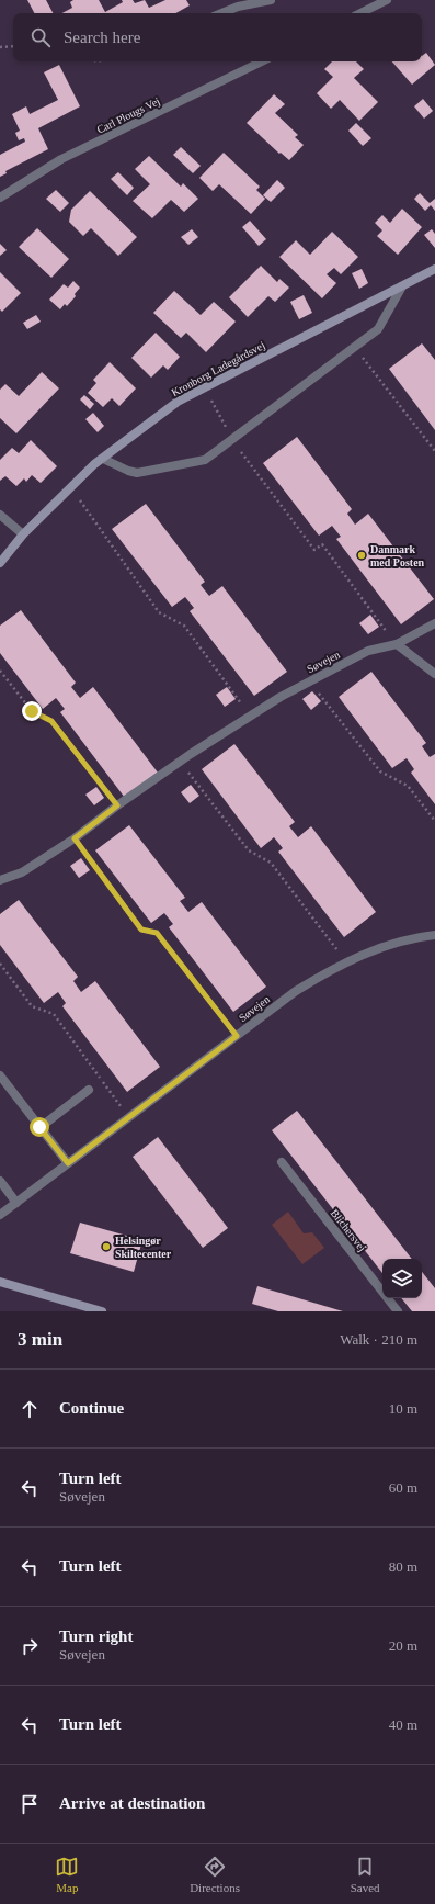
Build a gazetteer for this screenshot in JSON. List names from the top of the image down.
{
  "streets": {
    "street": [
      "Carl Plougs Vej",
      "Kronborg Ladegårdsvej",
      "Søvejen",
      "Blichersvej"
    ]
  },
  "places": ["Danmark med Posten", "Helsingør Skiltecenter"],
  "page": {
    "search": "Search here",
    "heading": ["3 min", "Walk · 210 m"],
    "list": [
      ["Continue", "10 m"],
      ["Turn left", "Søvejen", "60 m"],
      ["Turn left", "80 m"],
      ["Turn right", "Søvejen", "20 m"],
      ["Turn left", "40 m"],
      "Arrive at destination"
    ],
    "nav": ["Map", "Directions", "Saved"]
  }
}
